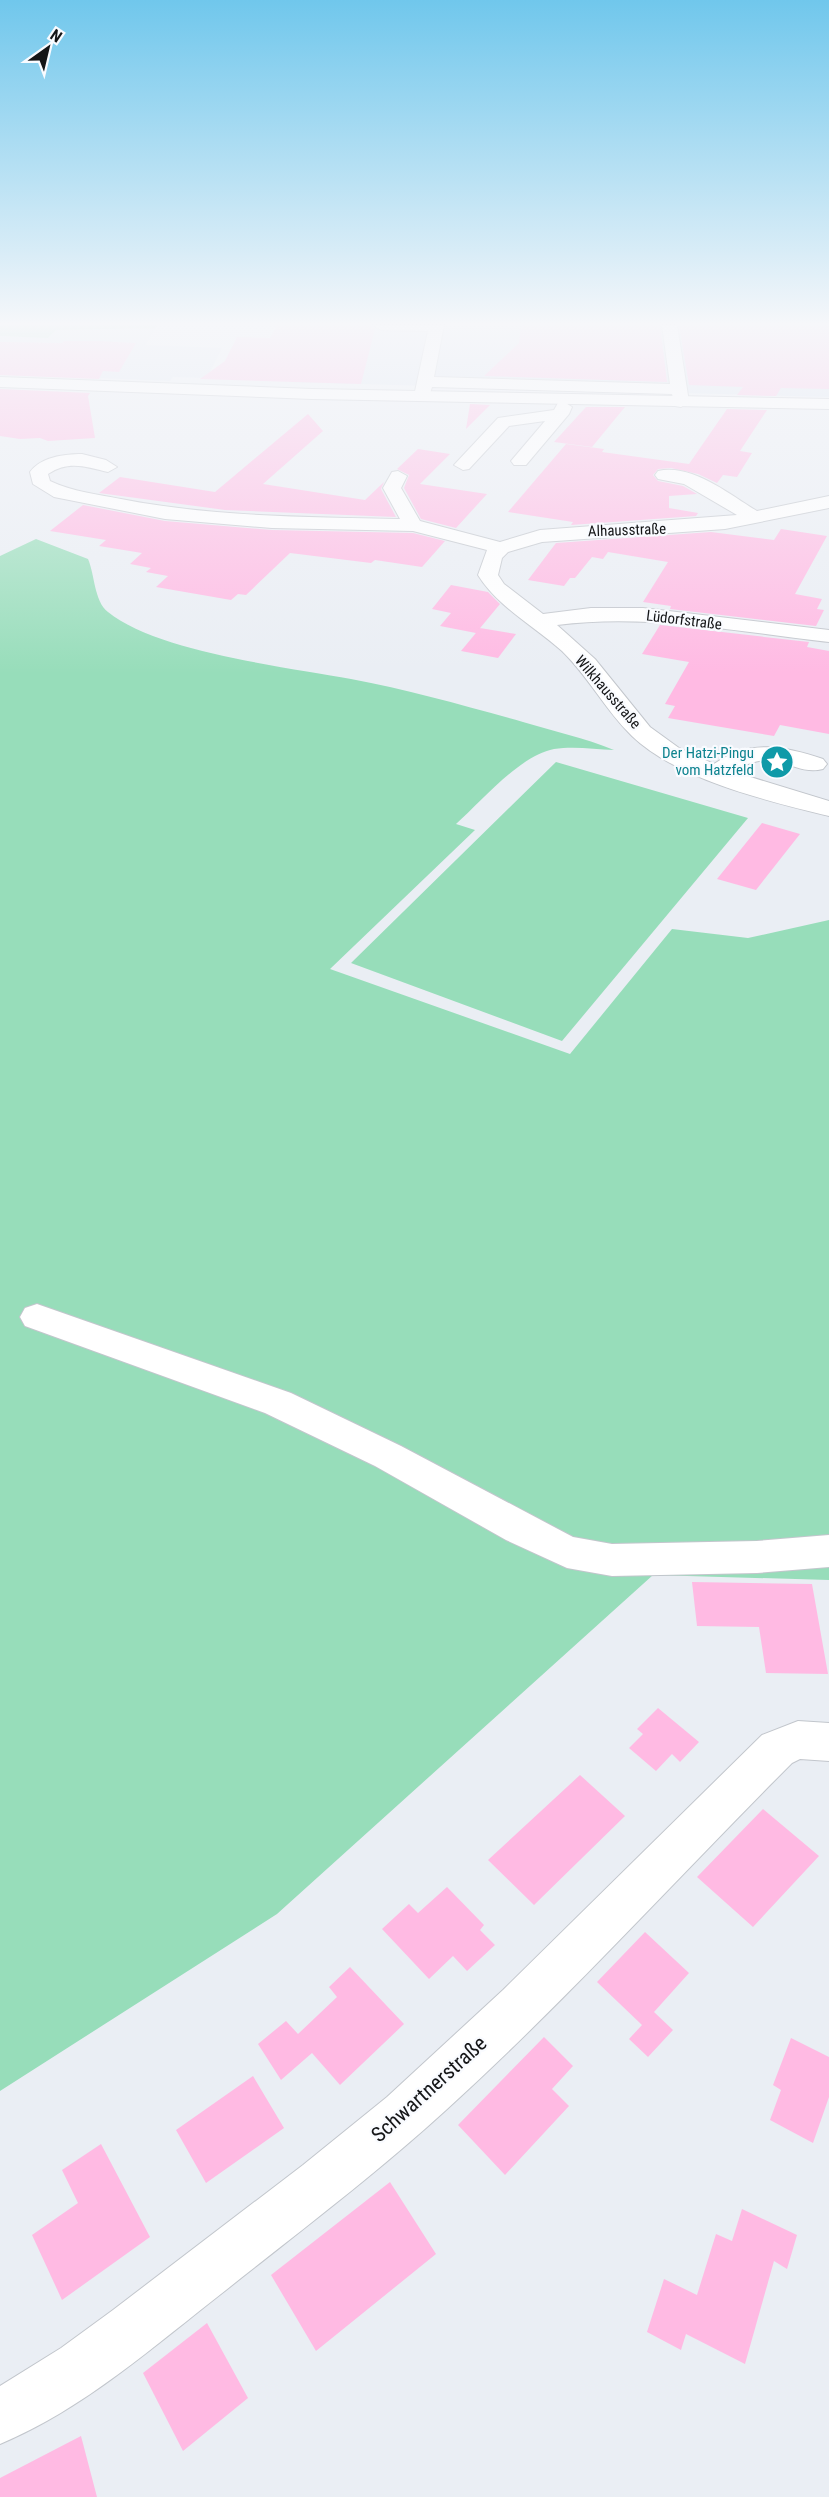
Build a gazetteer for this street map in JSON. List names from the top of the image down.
{
  "streets": {
    "street": [
      "Alhausstraße",
      "Lüdorfstraße",
      "Wilkhausstraße",
      "Schwartnerstraße"
    ]
  },
  "crossings": [
    ["Alhausstraße", "Wilkhausstraße"],
    ["Lüdorfstraße", "Wilkhausstraße"]
  ],
  "places": {
    "place": ["Der Hatzi-Pingu vom Hatzfeld"]
  },
  "north": "top right"
}
